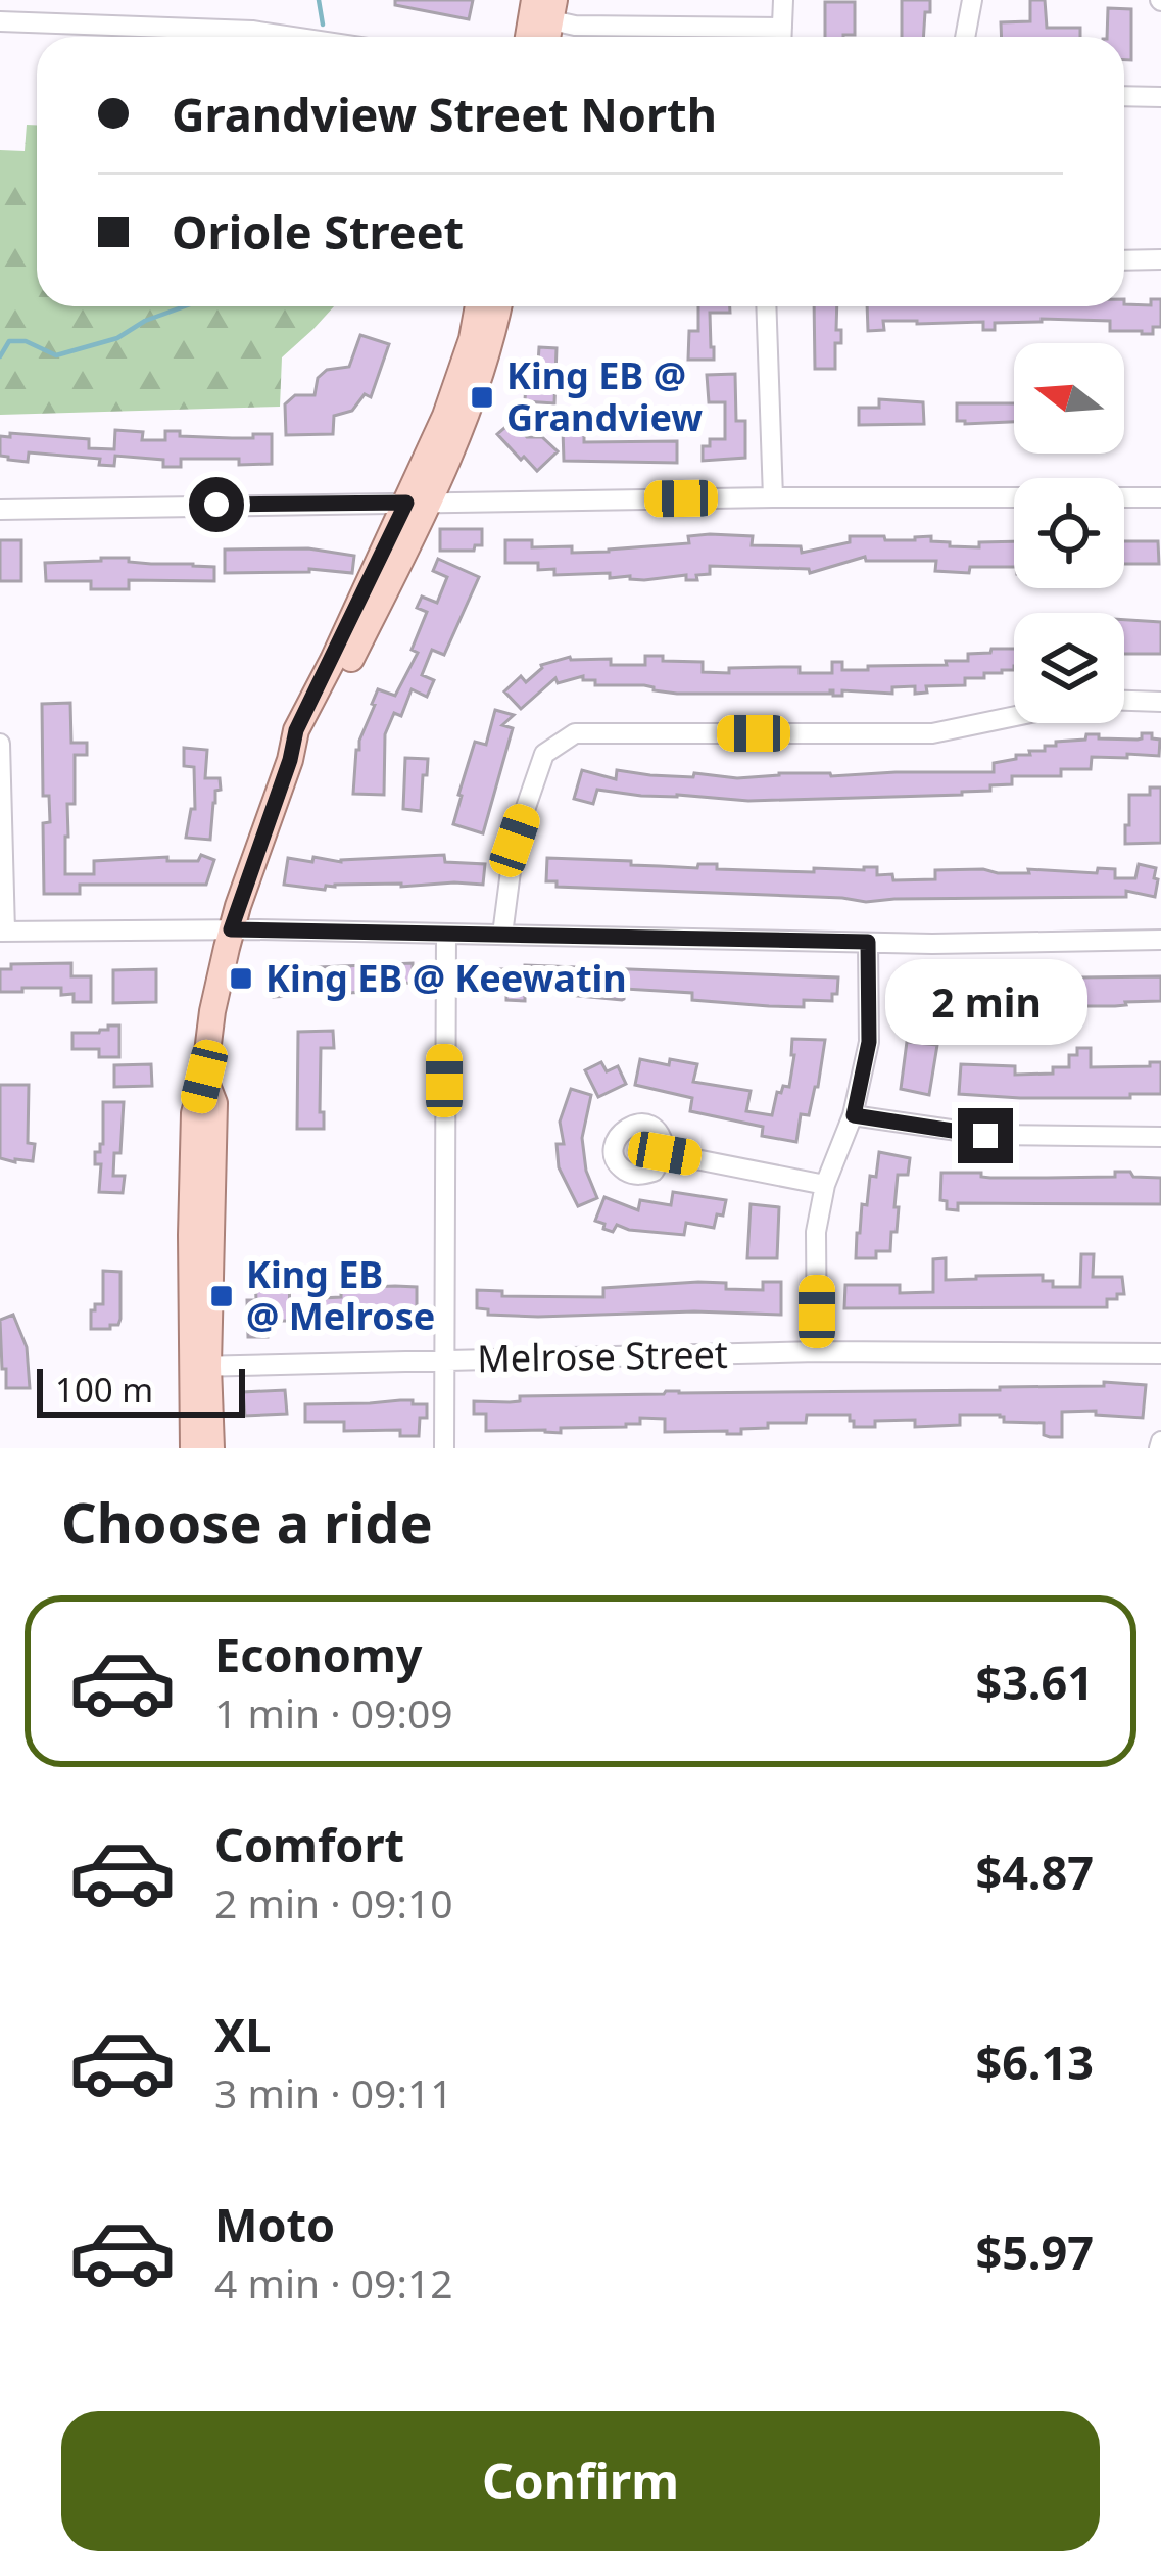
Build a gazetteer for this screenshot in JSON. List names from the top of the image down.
{
  "streets": {
    "street": ["Melrose Street"]
  },
  "places": {
    "transit": ["King EB @ Grandview", "King EB @ Keewatin", "King EB @ Melrose"]
  },
  "scale_bar": "100 m",
  "north": "left",
  "page": {
    "banner": ["Grandview Street North", "Oriole Street"],
    "bubble": "2 min",
    "scale": "100 m",
    "heading": "Choose a ride",
    "list": [
      {
        "name": "Economy",
        "note": "1 min · 09:09",
        "value": "$3.61"
      },
      {
        "name": "Comfort",
        "note": "2 min · 09:10",
        "value": "$4.87"
      },
      {
        "name": "XL",
        "note": "3 min · 09:11",
        "value": "$6.13"
      },
      {
        "name": "Moto",
        "note": "4 min · 09:12",
        "value": "$5.97"
      }
    ],
    "buttons": "Confirm"
  }
}
